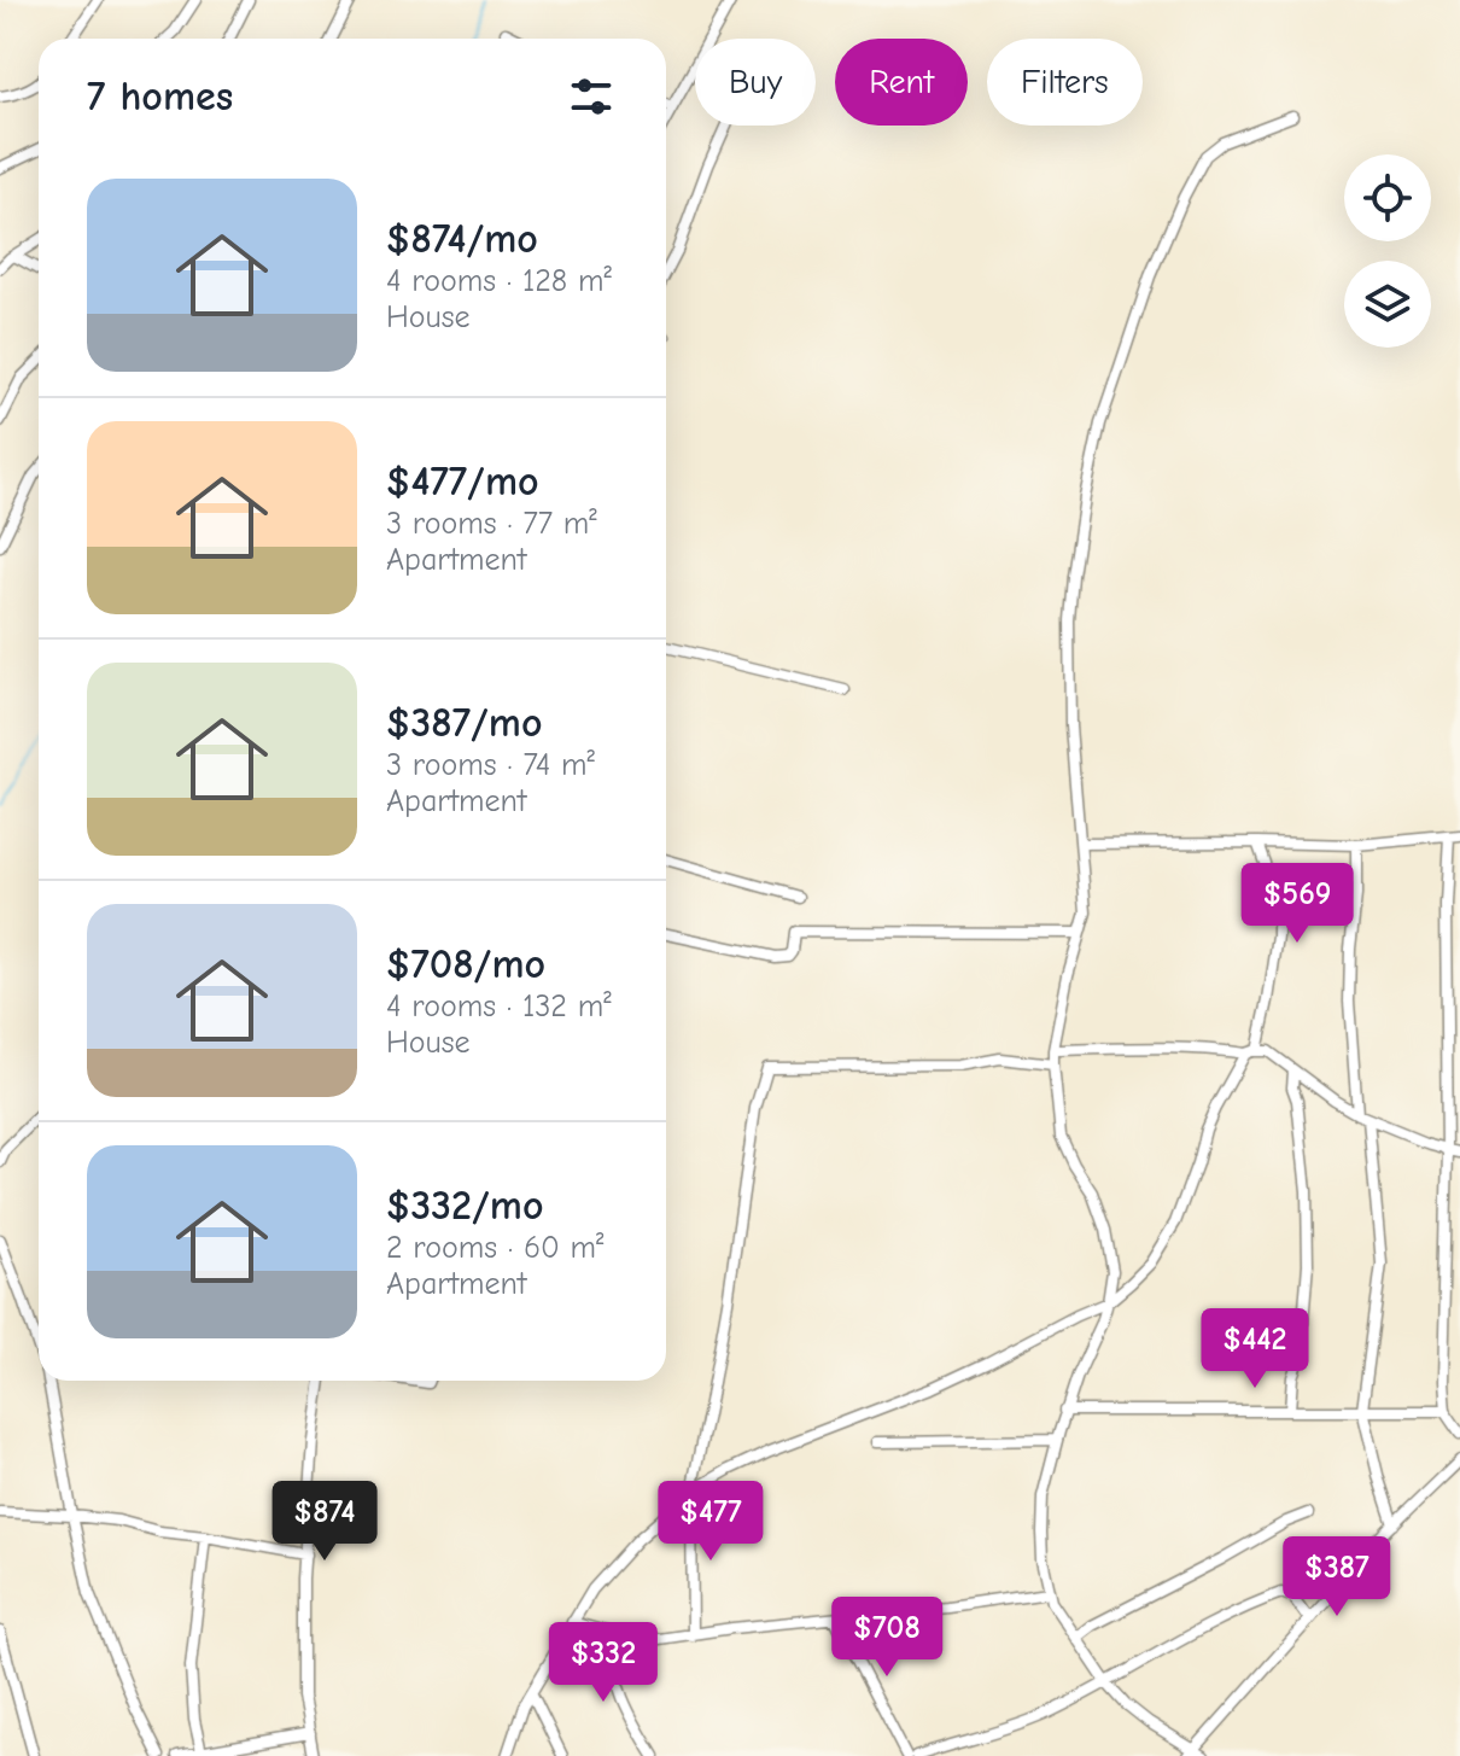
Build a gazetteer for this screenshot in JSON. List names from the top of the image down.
{
  "page": {
    "chip": ["Buy", "Rent", "Filters"],
    "heading": "7 homes",
    "list": [
      {
        "name": "$874/mo",
        "note": "4 rooms · 128 m² · House"
      },
      {
        "name": "$477/mo",
        "note": "3 rooms · 77 m² · Apartment"
      },
      {
        "name": "$387/mo",
        "note": "3 rooms · 74 m² · Apartment"
      },
      {
        "name": "$708/mo",
        "note": "4 rooms · 132 m² · House"
      },
      {
        "name": "$332/mo",
        "note": "2 rooms · 60 m² · Apartment"
      }
    ],
    "price": [
      "$569",
      "$442",
      "$874",
      "$477",
      "$387",
      "$708",
      "$332"
    ]
  }
}
